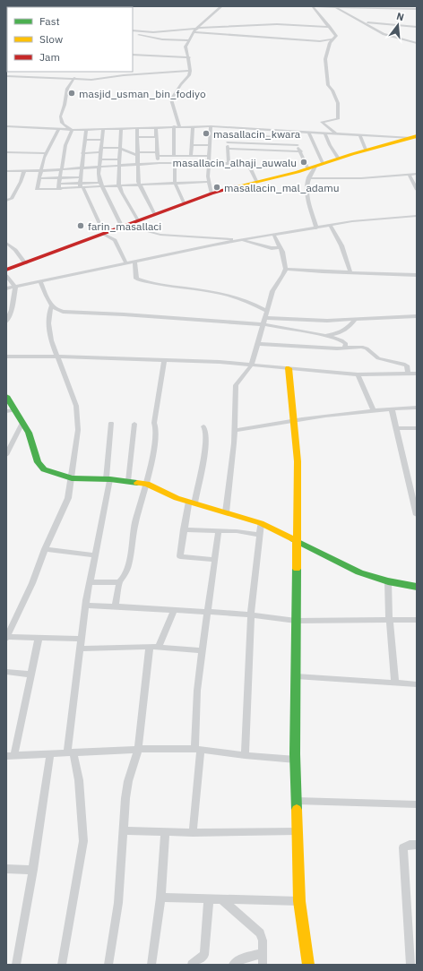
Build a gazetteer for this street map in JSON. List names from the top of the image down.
{
  "places": [
    "masjid_usman_bin_fodiyo",
    "masallacin_kwara",
    "masallacin_alhaji_auwalu",
    "masallacin_mal_adamu",
    "farin_masallaci"
  ],
  "legend": ["Fast", "Slow", "Jam"],
  "north": "top"
}
